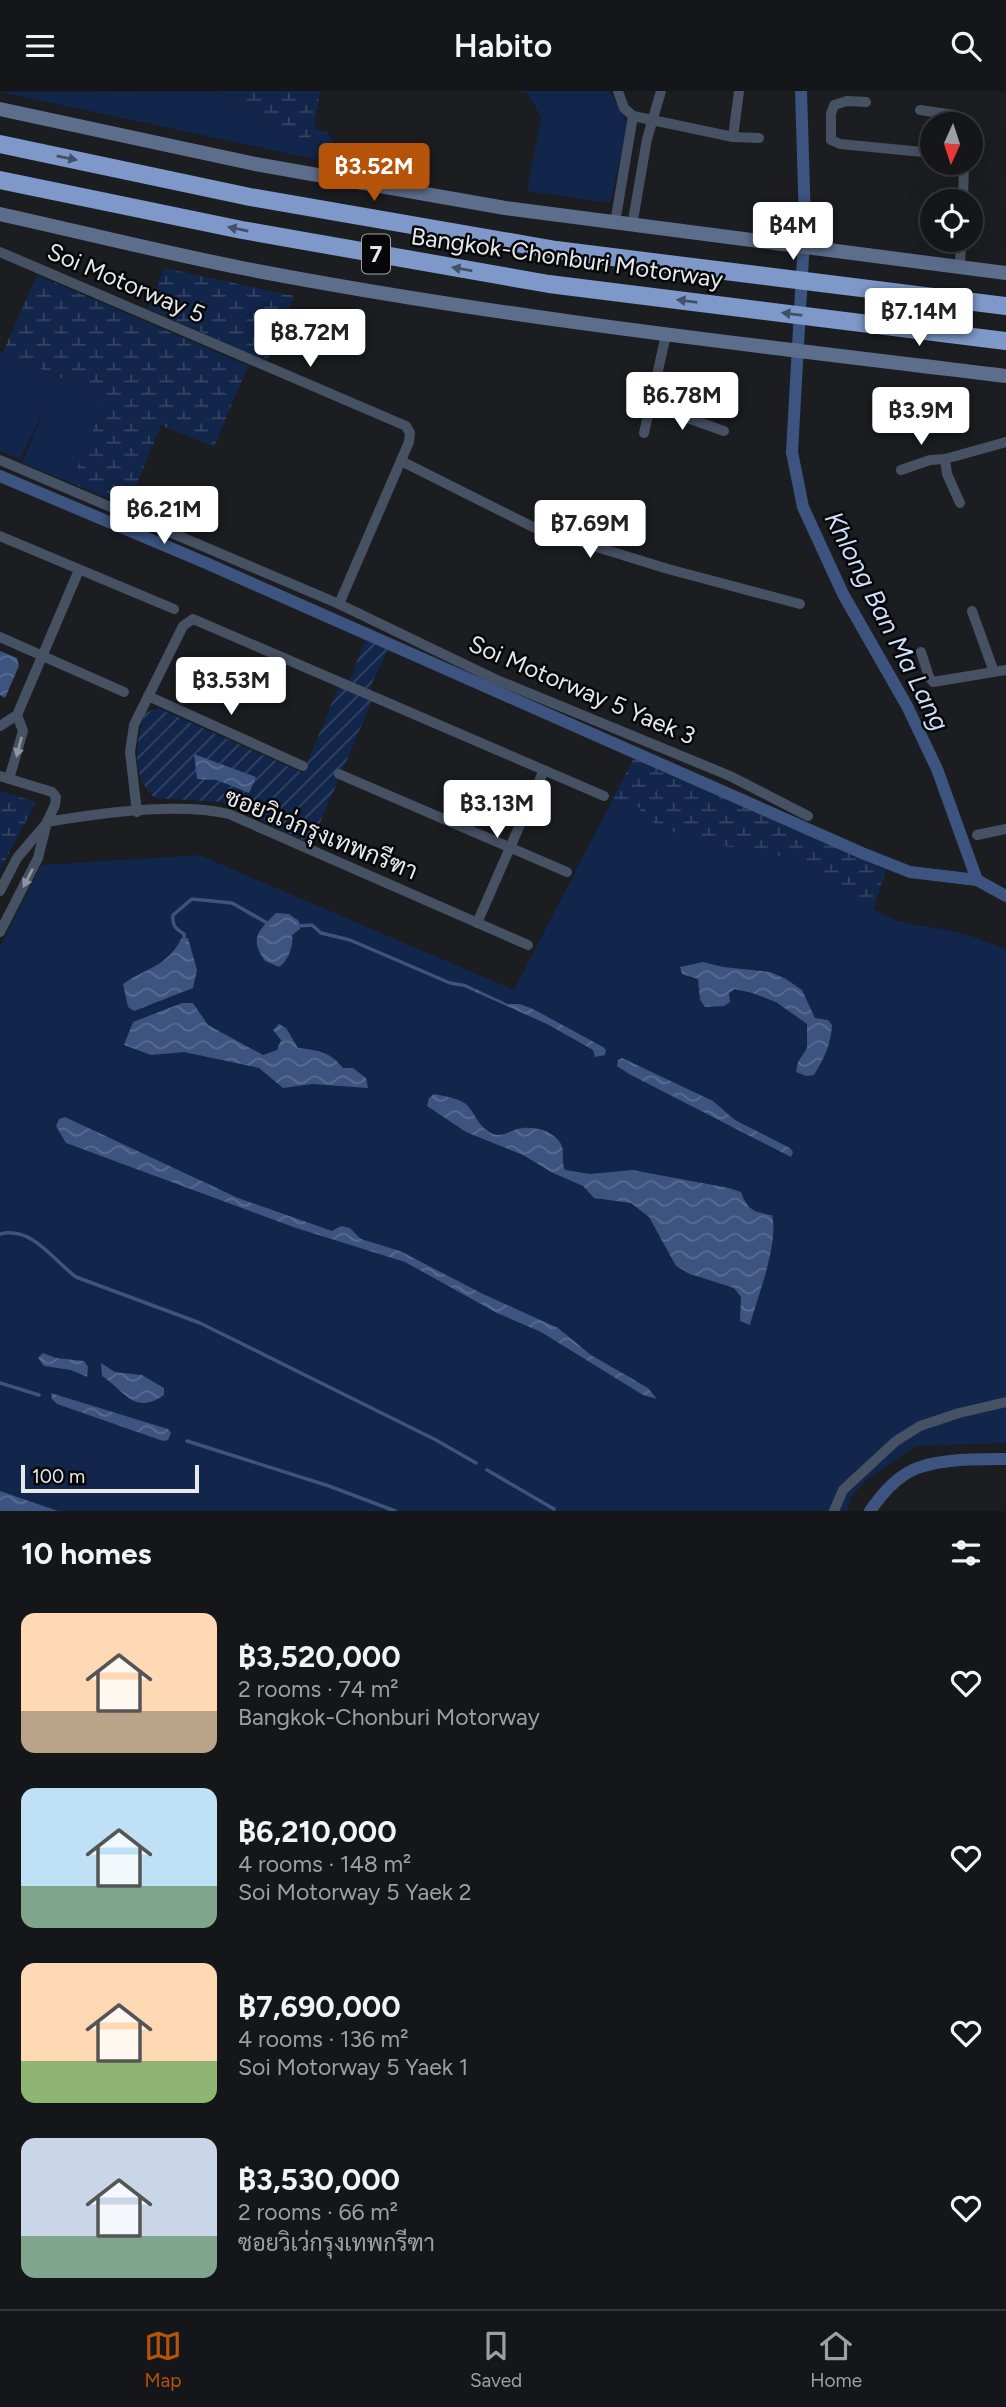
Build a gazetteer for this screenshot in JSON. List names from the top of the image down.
{
  "streets": {
    "highway": ["7", "Bangkok-Chonburi Motorway"],
    "street": ["Soi Motorway 5", "Soi Motorway 5 Yaek 3", "ซอยวิเว่กรุงเทพกรีฑา"]
  },
  "crossings": [
    ["Soi Motorway 5", "Soi Motorway 5 Yaek 3"]
  ],
  "water": ["Khlong Ban Ma Lang"],
  "scale_bar": "100 m",
  "north": "bottom",
  "page": {
    "header": "Habito",
    "price": [
      "฿3.52M",
      "฿4M",
      "฿7.14M",
      "฿8.72M",
      "฿6.78M",
      "฿3.9M",
      "฿6.21M",
      "฿7.69M",
      "฿3.53M",
      "฿3.13M"
    ],
    "scale": "100 m",
    "heading": "10 homes",
    "list": [
      {
        "name": "฿3,520,000",
        "note": "2 rooms · 74 m² · Bangkok-Chonburi Motorway"
      },
      {
        "name": "฿6,210,000",
        "note": "4 rooms · 148 m² · Soi Motorway 5 Yaek 2"
      },
      {
        "name": "฿7,690,000",
        "note": "4 rooms · 136 m² · Soi Motorway 5 Yaek 1"
      },
      {
        "name": "฿3,530,000",
        "note": "2 rooms · 66 m² · ซอยวิเว่กรุงเทพกรีฑา"
      }
    ],
    "tabs": ["Map", "Saved", "Home"]
  }
}
